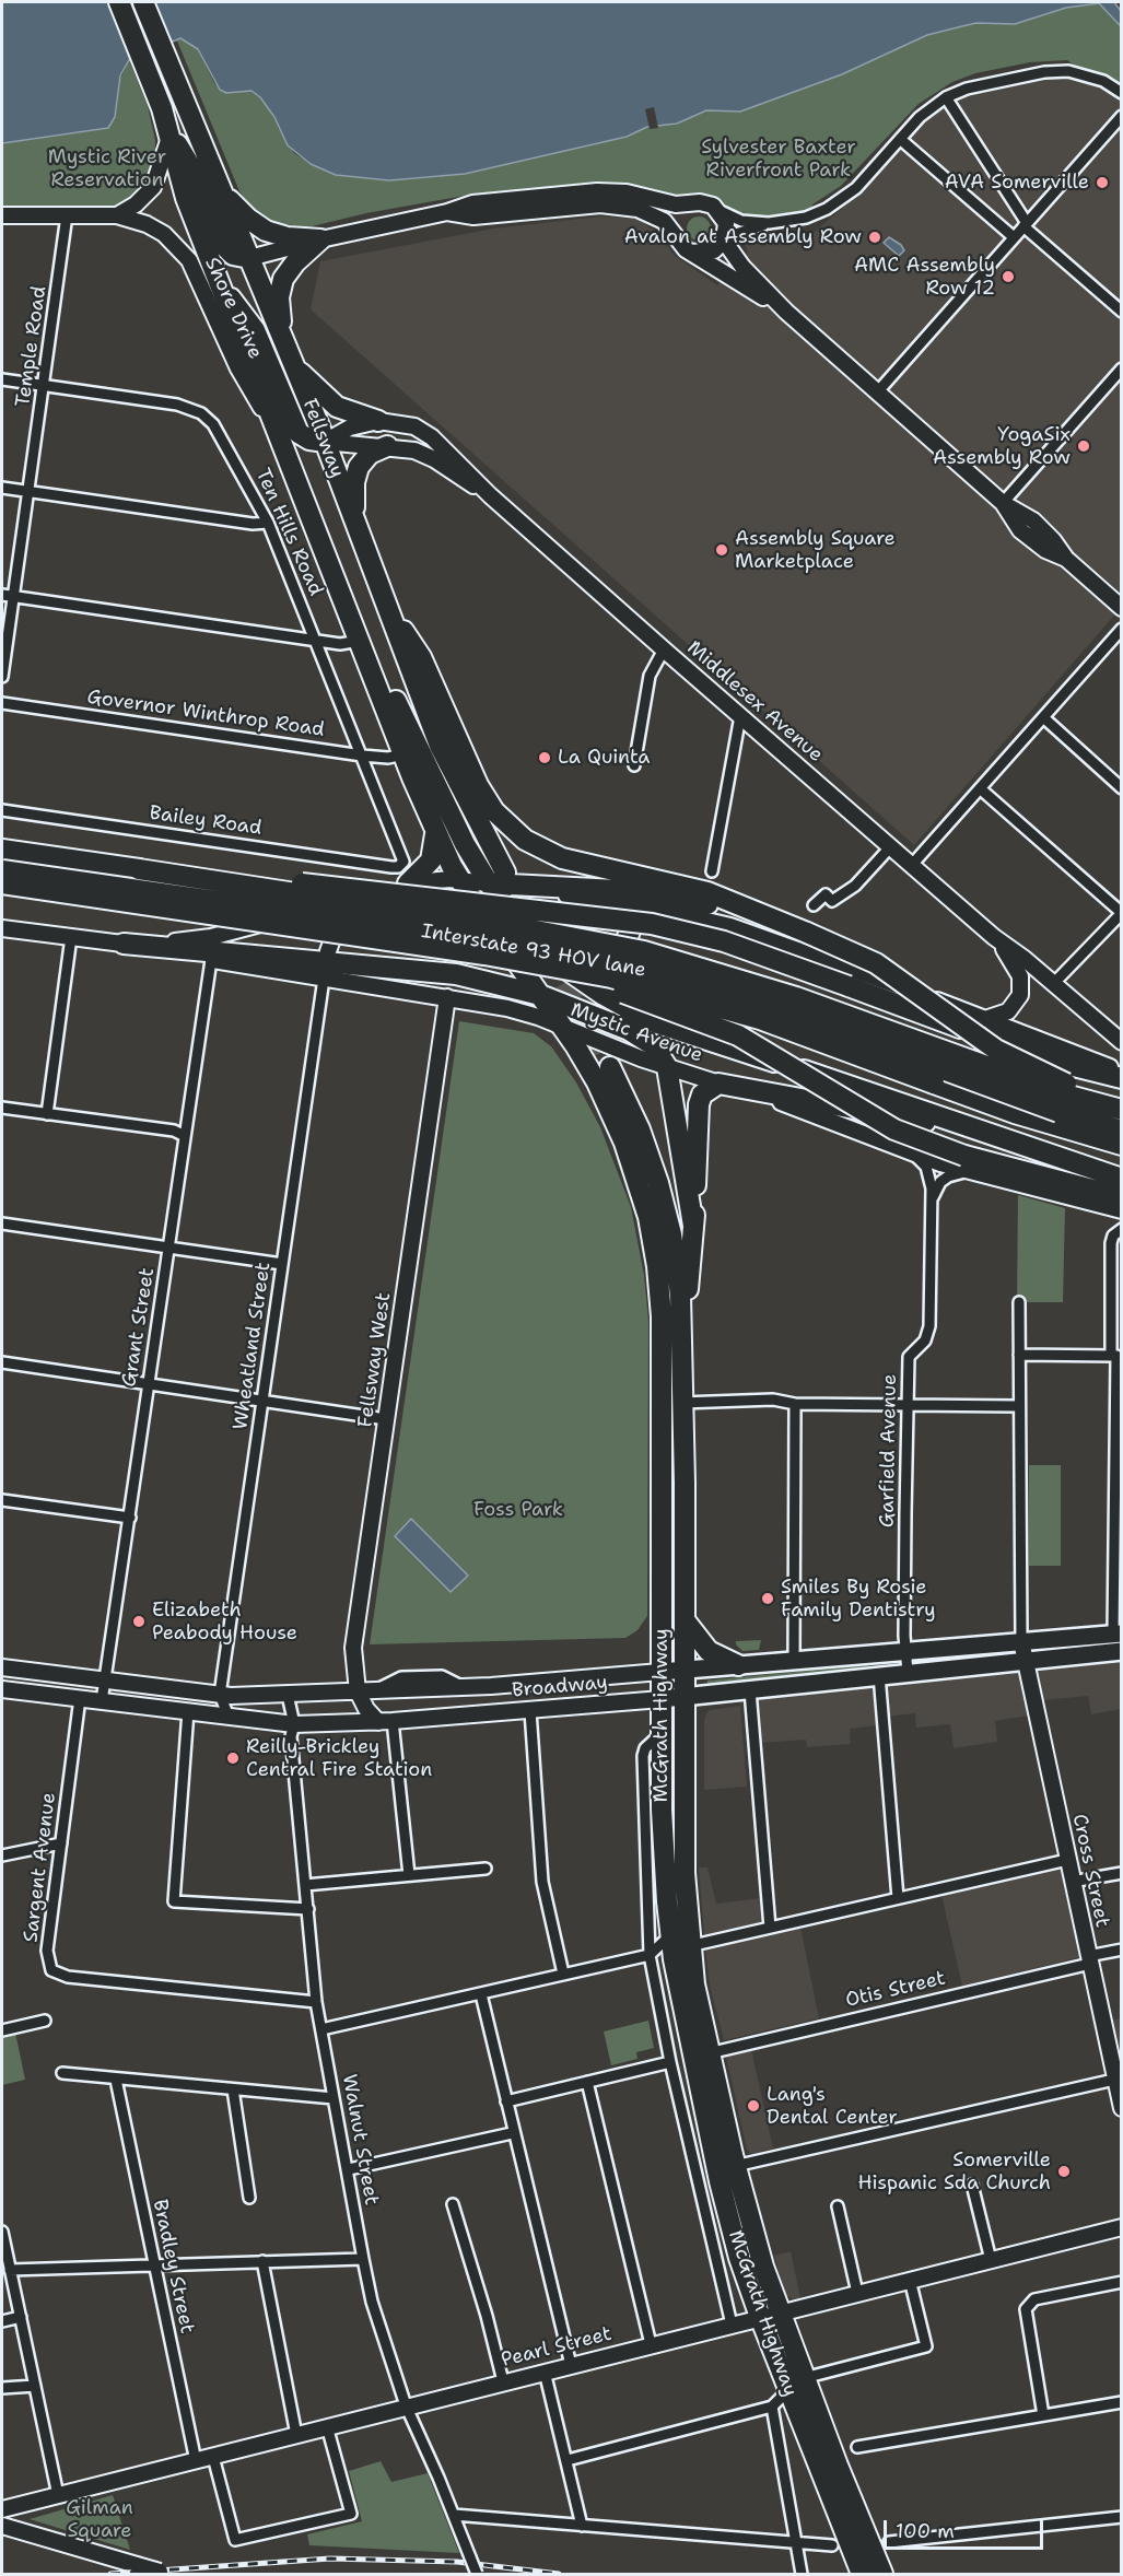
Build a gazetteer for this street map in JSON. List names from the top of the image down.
{
  "streets": {
    "highway": ["Fellsway", "Interstate 93 HOV lane", "McGrath Highway"],
    "main road": [
      "Shore Drive",
      "Middlesex Avenue",
      "Mystic Avenue",
      "Fellsway West",
      "Broadway",
      "Cross Street",
      "Pearl Street"
    ],
    "street": [
      "Temple Road",
      "Ten Hills Road",
      "Governor Winthrop Road",
      "Bailey Road",
      "Grant Street",
      "Wheatland Street",
      "Garfield Avenue",
      "Sargent Avenue",
      "Otis Street",
      "Walnut Street",
      "Bradley Street"
    ]
  },
  "crossings": [
    ["Shore Drive", "Temple Road"],
    ["Shore Drive", "Fellsway"],
    ["Temple Road", "Ten Hills Road"],
    ["Fellsway", "Middlesex Avenue"],
    ["Fellsway", "Governor Winthrop Road"],
    ["Fellsway", "Mystic Avenue"],
    ["Fellsway", "McGrath Highway"],
    ["Ten Hills Road", "Governor Winthrop Road"],
    ["Ten Hills Road", "Bailey Road"],
    ["Middlesex Avenue", "Mystic Avenue"],
    ["Mystic Avenue", "Grant Street"],
    ["Mystic Avenue", "Wheatland Street"],
    ["Mystic Avenue", "Fellsway West"],
    ["Mystic Avenue", "Garfield Avenue"],
    ["Mystic Avenue", "McGrath Highway"],
    ["Grant Street", "Broadway"],
    ["Wheatland Street", "Broadway"],
    ["Fellsway West", "Broadway"],
    ["Garfield Avenue", "Broadway"],
    ["Broadway", "McGrath Highway"],
    ["Broadway", "Sargent Avenue"],
    ["Broadway", "Cross Street"],
    ["Broadway", "Walnut Street"],
    ["McGrath Highway", "Otis Street"],
    ["McGrath Highway", "Pearl Street"],
    ["Sargent Avenue", "Walnut Street"],
    ["Cross Street", "Otis Street"],
    ["Walnut Street", "Pearl Street"],
    ["Bradley Street", "Pearl Street"]
  ],
  "parks": [
    "Sylvester Baxter Riverfront Park",
    "Mystic River Reservation",
    "Foss Park",
    "Gilman Square"
  ],
  "places": [
    "AVA Somerville",
    "Avalon at Assembly Row",
    "AMC Assembly Row 12",
    "YogaSix Assembly Row",
    "Assembly Square Marketplace",
    "La Quinta",
    "Smiles By Rosie Family Dentistry",
    "Elizabeth Peabody House",
    "Reilly-Brickley Central Fire Station",
    "Lang's Dental Center",
    "Somerville Hispanic Sda Church"
  ],
  "scale_bar": "100 m"
}
